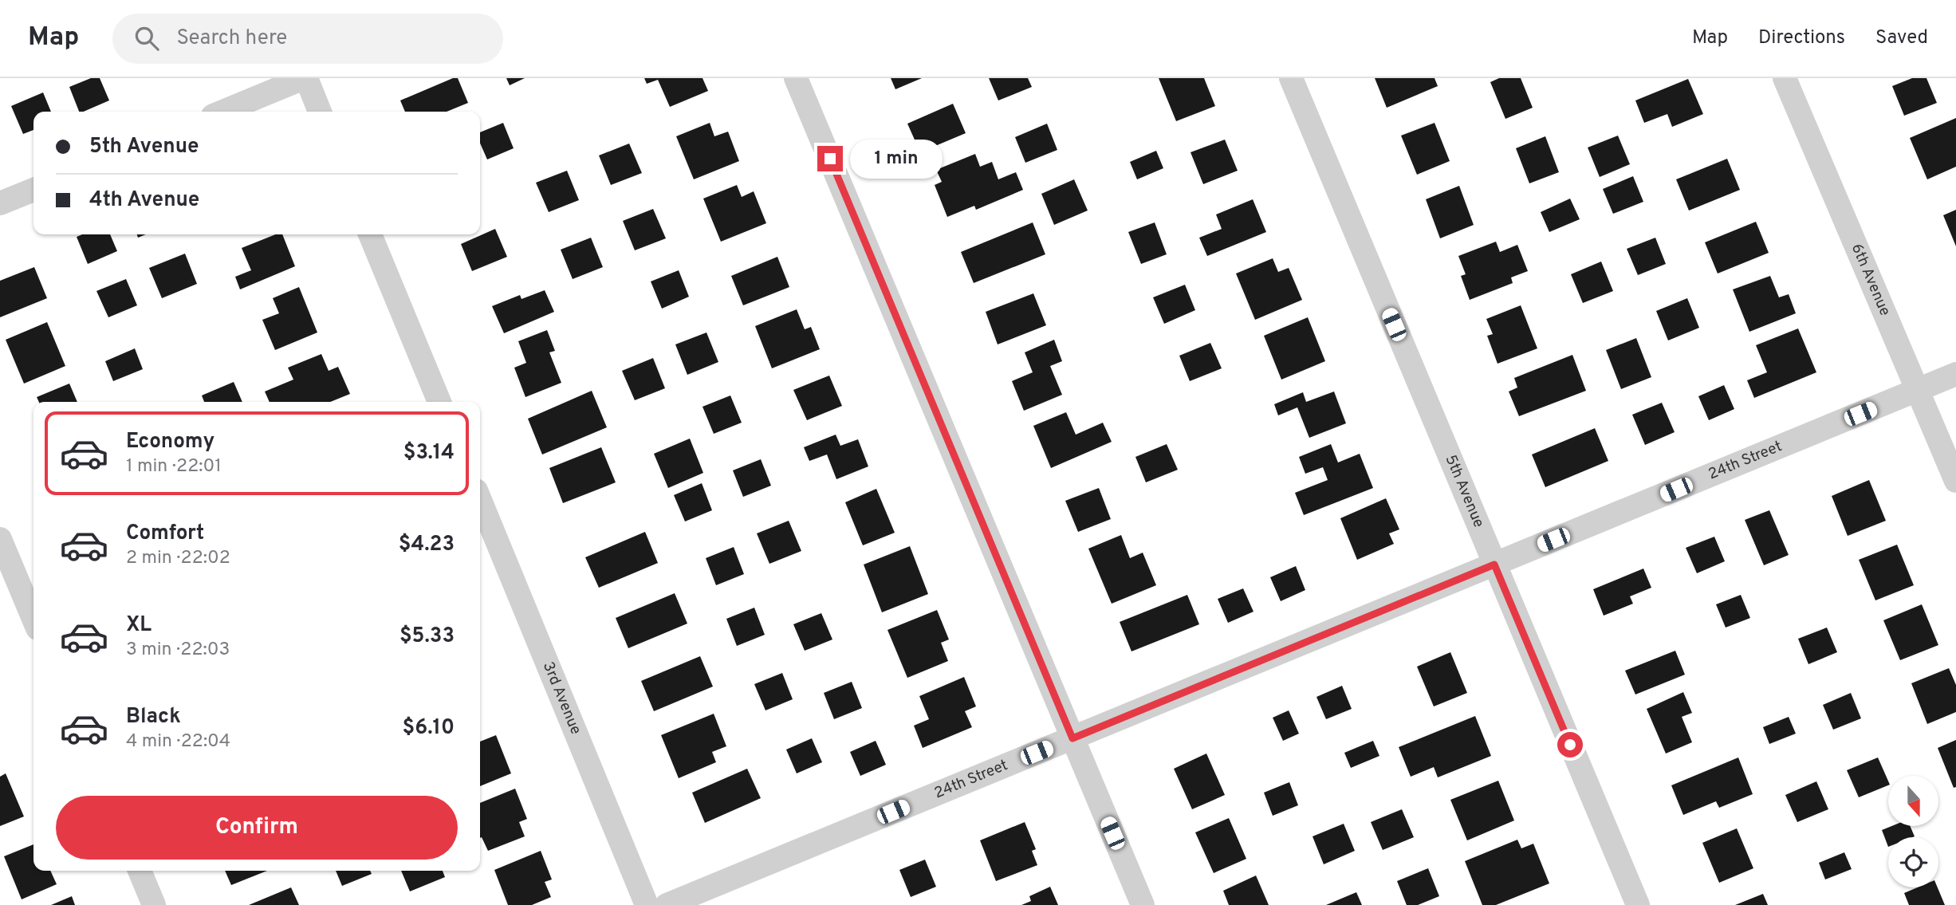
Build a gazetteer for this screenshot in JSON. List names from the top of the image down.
{
  "streets": {
    "street": [
      "6th Avenue",
      "24th Street",
      "5th Avenue",
      "3rd Avenue"
    ]
  },
  "crossings": [
    ["6th Avenue", "24th Street"],
    ["24th Street", "5th Avenue"]
  ],
  "north": "bottom",
  "page": {
    "header": "Map",
    "search": "Search here",
    "nav": ["Map", "Directions", "Saved"],
    "banner": ["5th Avenue", "4th Avenue"],
    "bubble": "1 min",
    "list": [
      {
        "name": "Economy",
        "note": "1 min · 22:01",
        "value": "$3.14"
      },
      {
        "name": "Comfort",
        "note": "2 min · 22:02",
        "value": "$4.23"
      },
      {
        "name": "XL",
        "note": "3 min · 22:03",
        "value": "$5.33"
      },
      {
        "name": "Black",
        "note": "4 min · 22:04",
        "value": "$6.10"
      }
    ],
    "buttons": "Confirm"
  }
}
